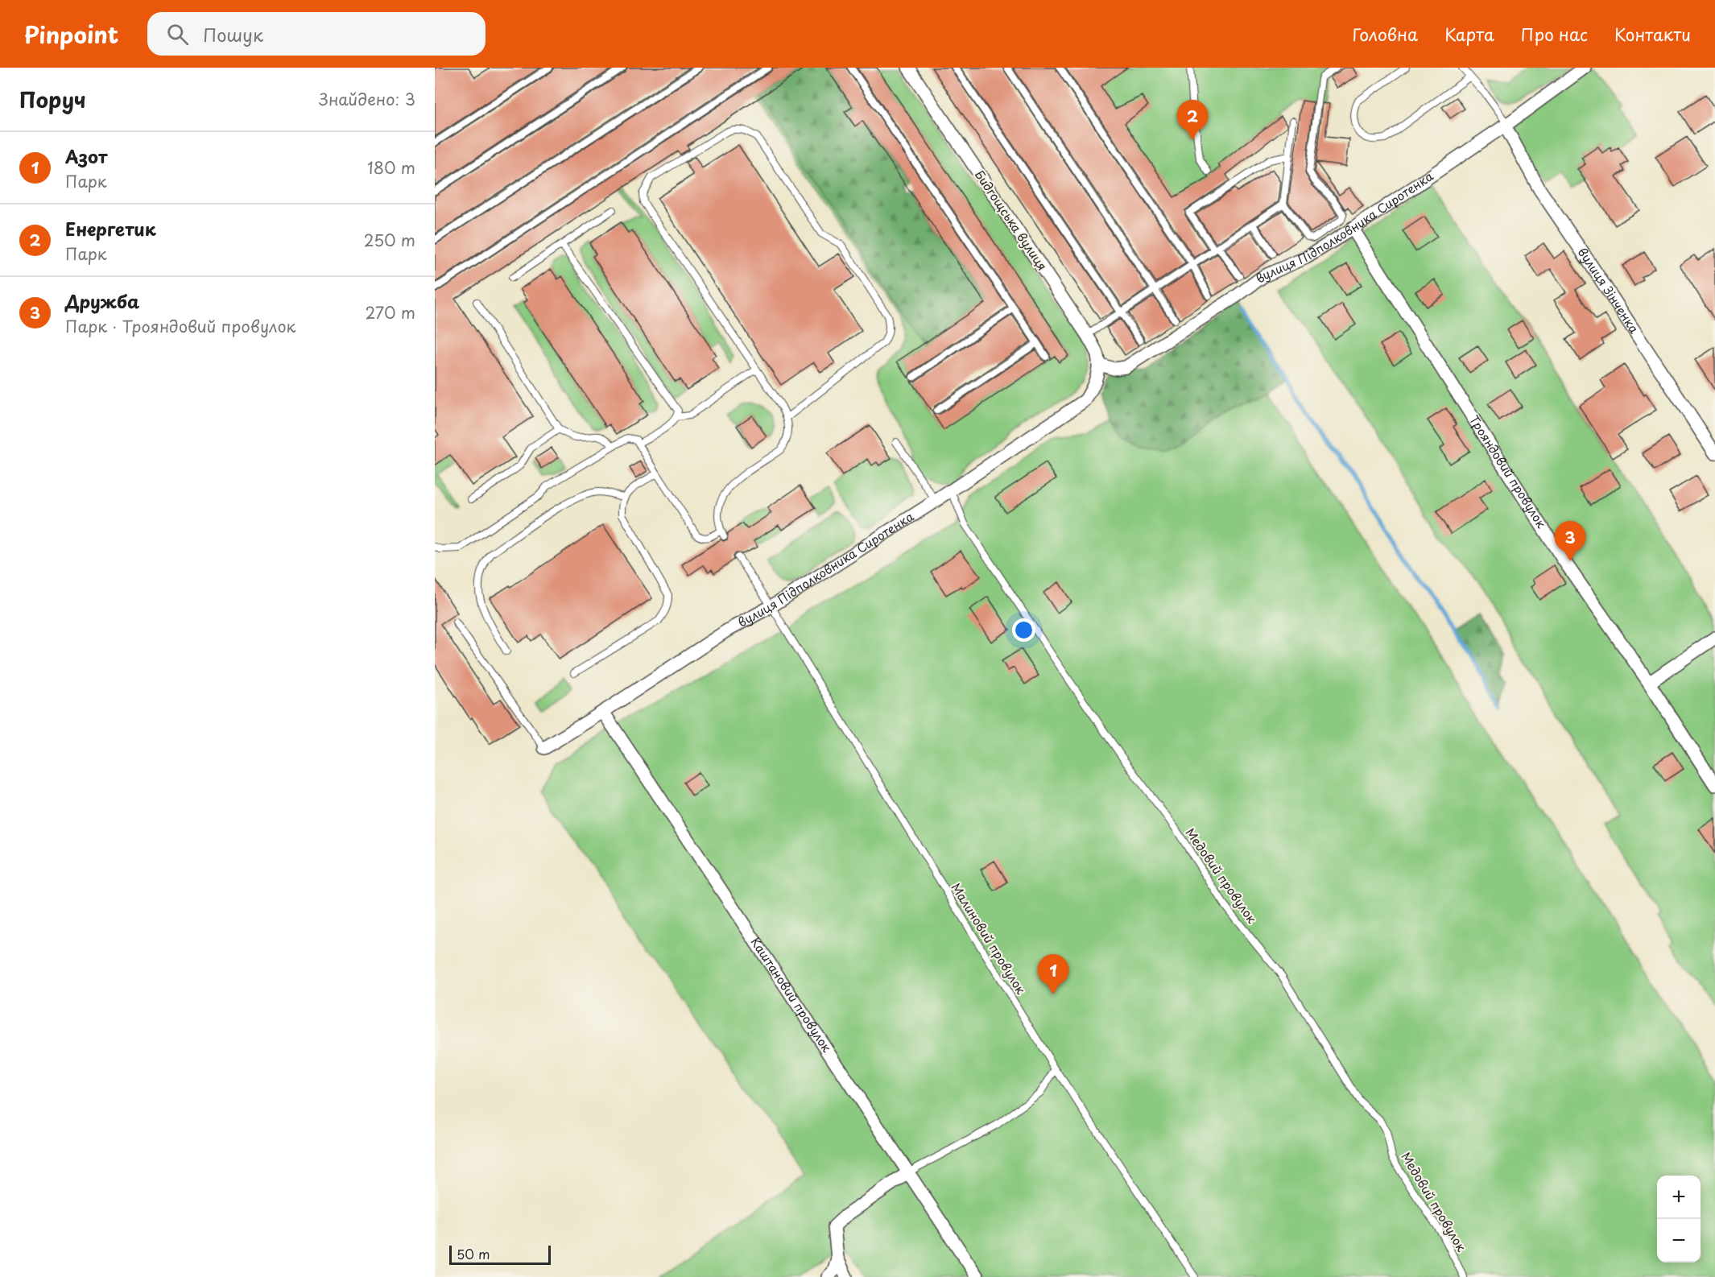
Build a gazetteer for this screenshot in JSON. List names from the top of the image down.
{
  "streets": {
    "street": [
      "Бидгощська вулиця",
      "вулиця Підполковника Сиротенка",
      "вулиця Зінченка",
      "Трояндовий провулок",
      "Каштановий провулок"
    ],
    "lane": ["Медовий провулок", "Малиновий провулок"]
  },
  "crossings": [
    ["Бидгощська вулиця", "вулиця Підполковника Сиротенка"],
    ["вулиця Підполковника Сиротенка", "вулиця Зінченка"],
    ["вулиця Підполковника Сиротенка", "Трояндовий провулок"],
    ["вулиця Підполковника Сиротенка", "Медовий провулок"],
    ["вулиця Підполковника Сиротенка", "Малиновий провулок"],
    ["вулиця Підполковника Сиротенка", "Каштановий провулок"]
  ],
  "scale_bar": "50 m",
  "page": {
    "header": "Pinpoint",
    "search": "Пошук",
    "nav": [
      "Головна",
      "Карта",
      "Про нас",
      "Контакти"
    ],
    "heading": ["Поруч", "Знайдено: 3"],
    "pins": ["2", "3", "1"],
    "list": [
      {
        "mark": "1",
        "name": "Азот",
        "note": "Парк",
        "value": "180 m"
      },
      {
        "mark": "2",
        "name": "Енергетик",
        "note": "Парк",
        "value": "250 m"
      },
      {
        "mark": "3",
        "name": "Дружба",
        "note": "Парк · Трояндовий провулок",
        "value": "270 m"
      }
    ],
    "map_buttons": ["+", "−"],
    "scale": "50 m"
  }
}
